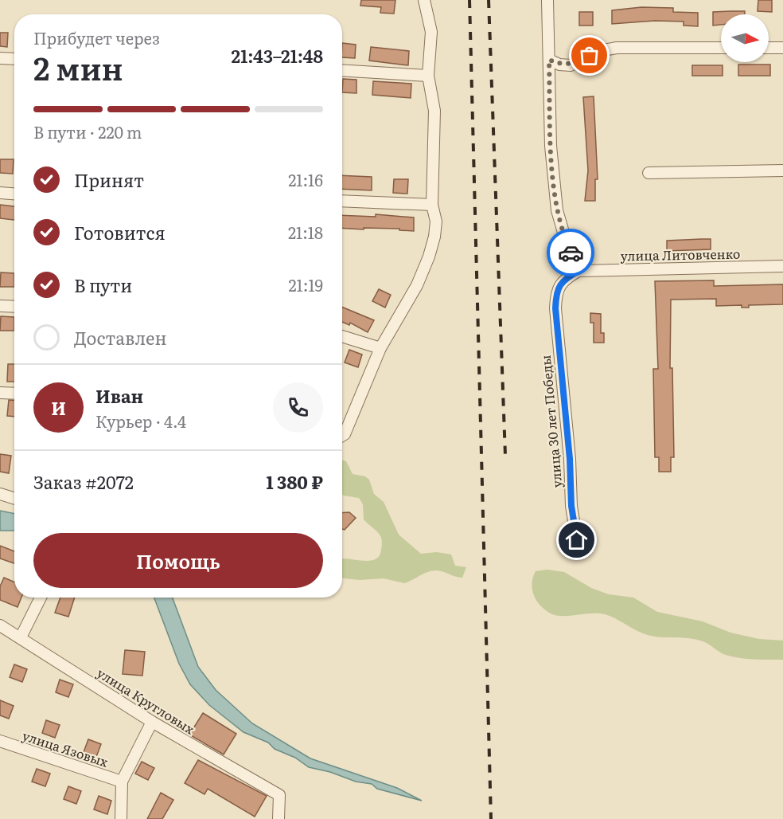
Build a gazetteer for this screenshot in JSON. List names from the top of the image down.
{
  "streets": {
    "street": [
      "улица Литовченко",
      "улица 30 лет Победы",
      "улица Кругловых",
      "улица Язовых"
    ]
  },
  "crossings": [
    ["улица Литовченко", "улица 30 лет Победы"]
  ],
  "north": "right",
  "page": {
    "heading": ["2 мин", "Прибудет через", "21:43–21:48"],
    "panel": [
      "Иван",
      "Курьер · 4.4",
      "Заказ #2072",
      "1 380 ₽"
    ],
    "bar": "В пути · 220 m",
    "list": [
      ["Принят", "21:16"],
      ["Готовится", "21:18"],
      ["В пути", "21:19"],
      "Доставлен"
    ],
    "round": "И",
    "buttons": "Помощь"
  }
}
